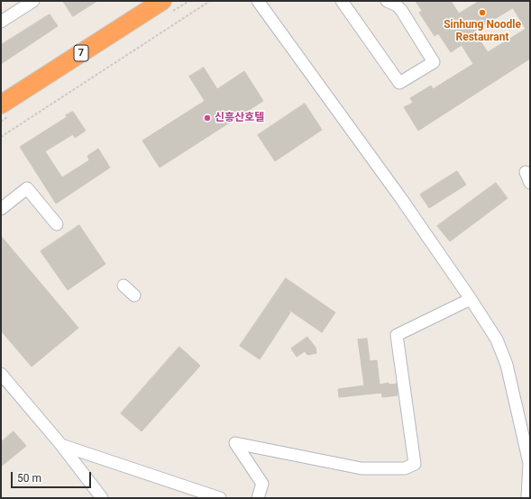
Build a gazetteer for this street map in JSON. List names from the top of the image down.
{
  "streets": {
    "highway": ["7"]
  },
  "places": ["Sinhung Noodle Restaurant", "신흥산호텔"],
  "scale_bar": "50 m"
}
